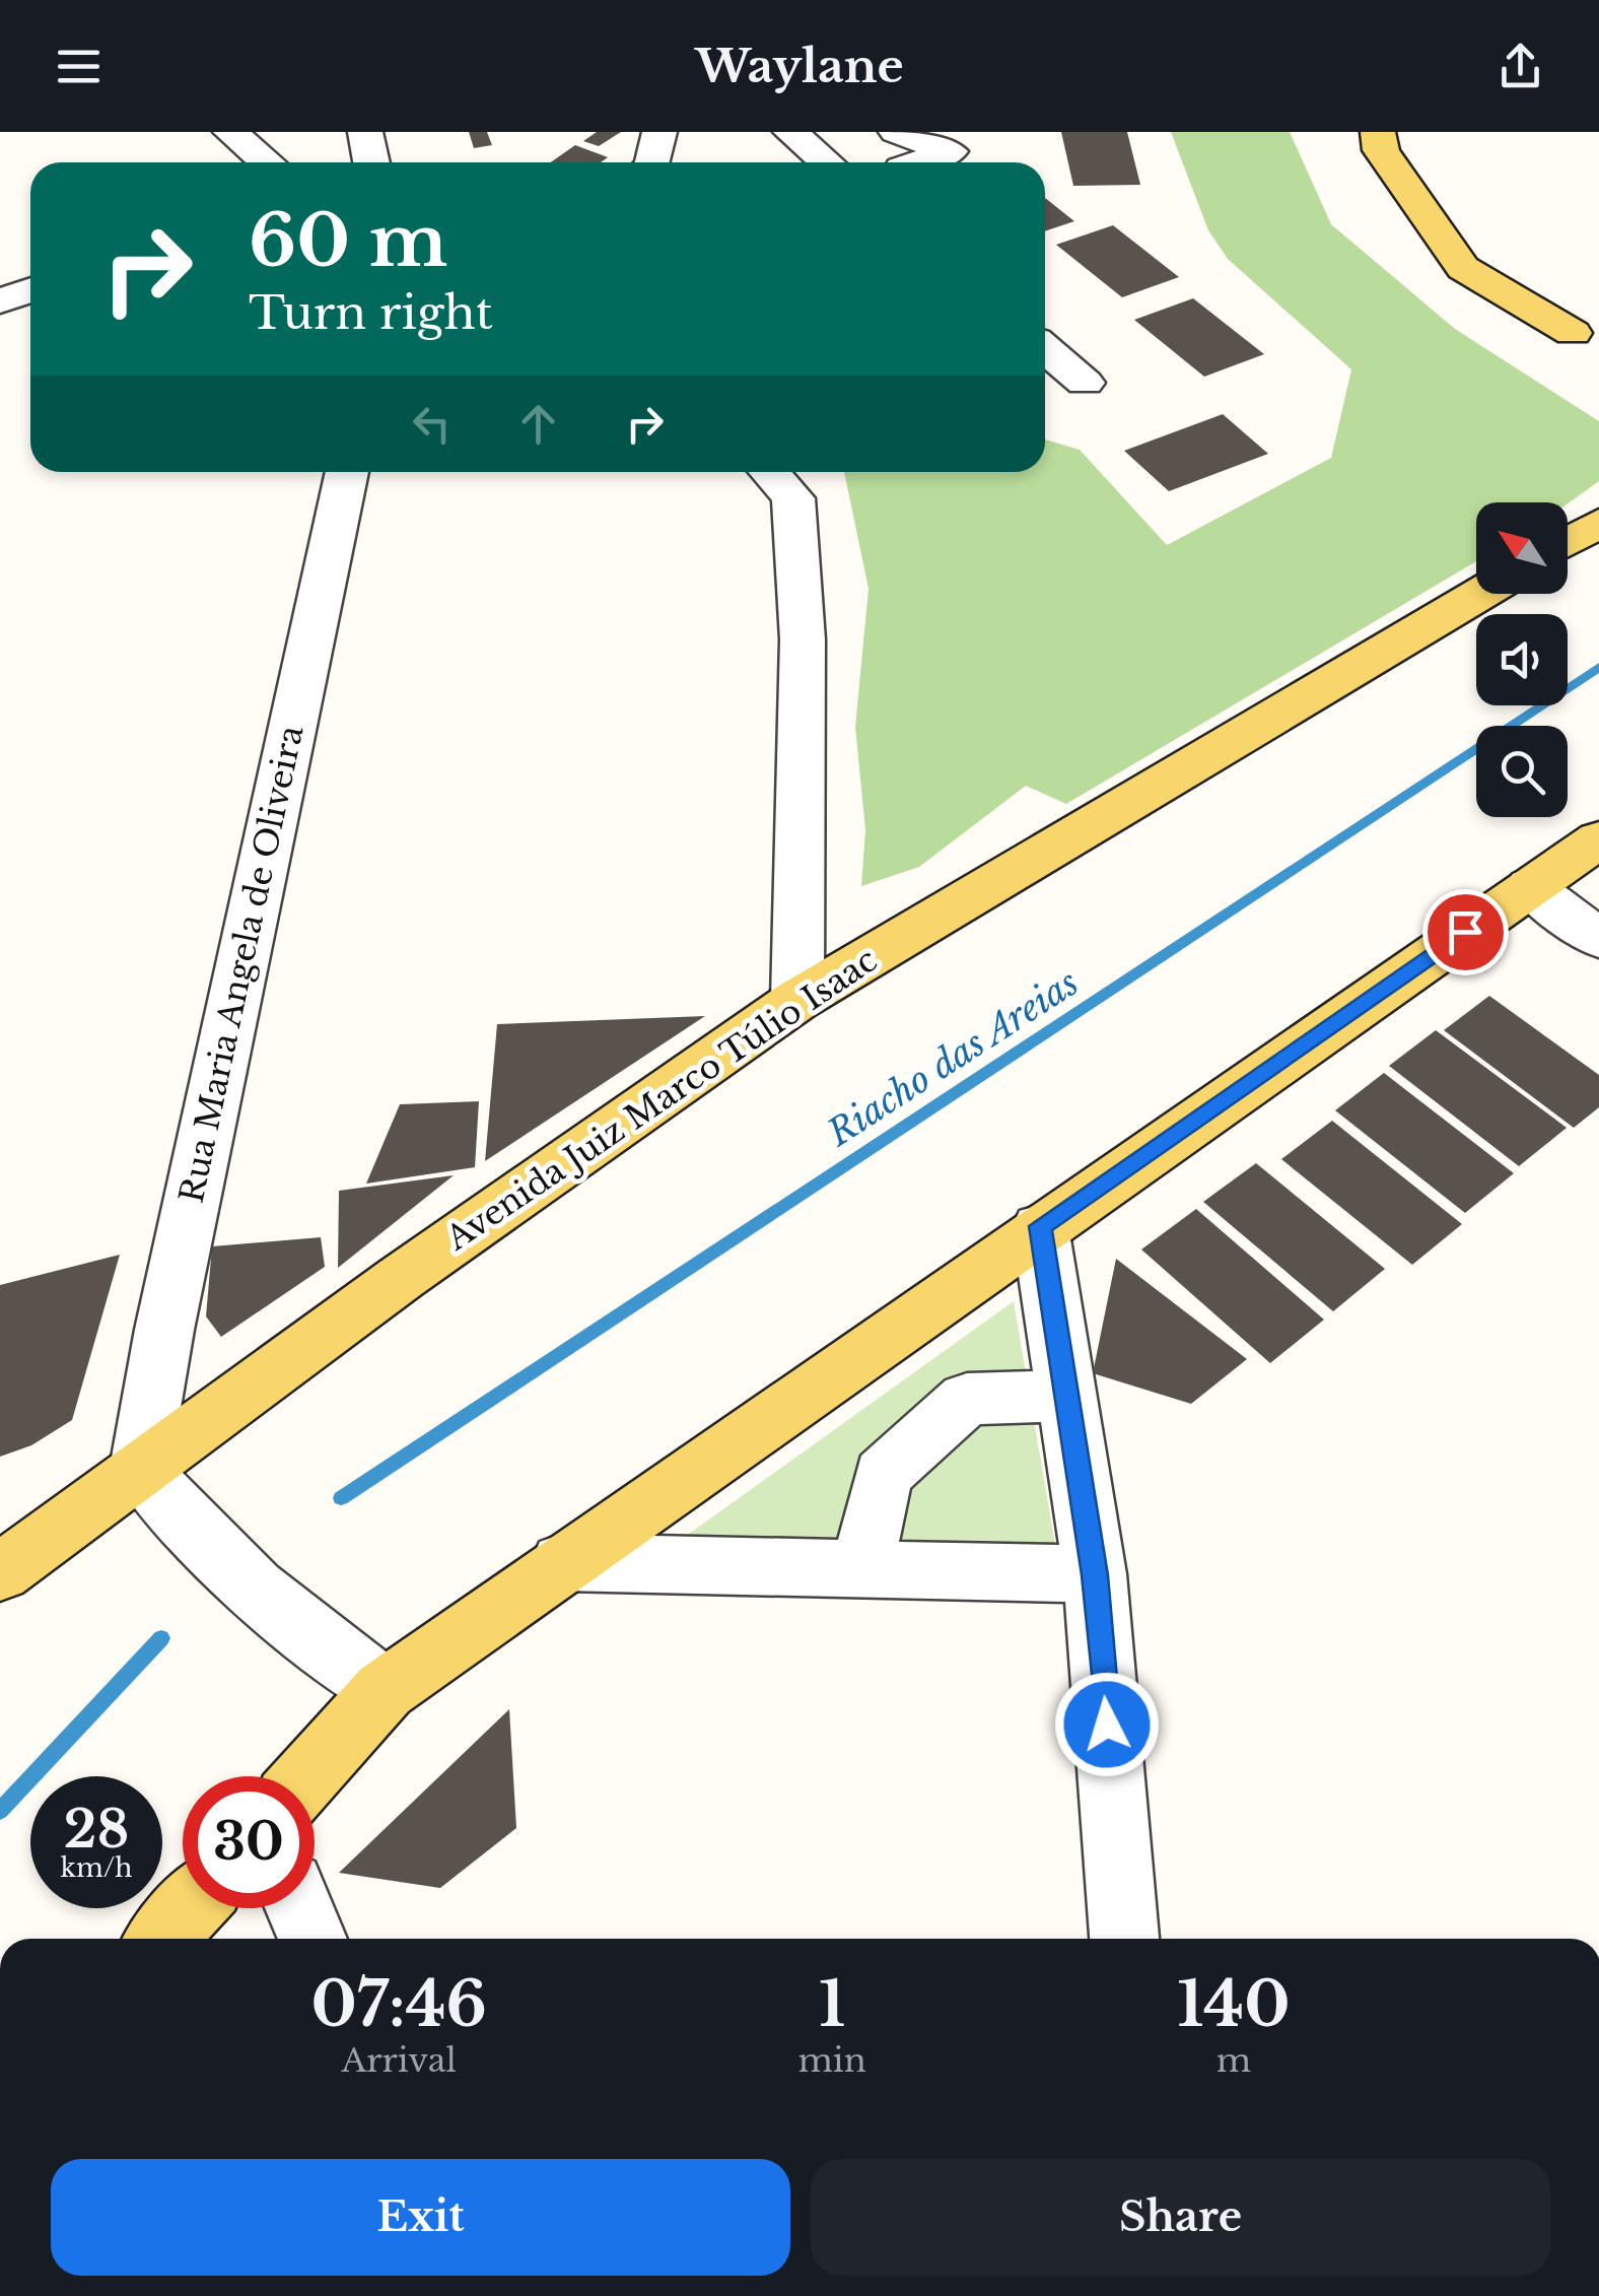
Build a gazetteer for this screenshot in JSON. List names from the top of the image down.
{
  "streets": {
    "main road": ["Avenida Juiz Marco Túlio Isaac"],
    "street": ["Rua Maria Angela de Oliveira"]
  },
  "crossings": [
    ["Rua Maria Angela de Oliveira", "Avenida Juiz Marco Túlio Isaac"]
  ],
  "water": ["Riacho das Areias"],
  "north": "top left",
  "page": {
    "header": "Waylane",
    "turn": ["60 m", "Turn right"],
    "speed": "28 km/h",
    "limit": "30",
    "eta": [
      "07:46",
      "Arrival",
      "1",
      "min",
      "140",
      "m"
    ],
    "buttons": ["Exit", "Share"]
  }
}
